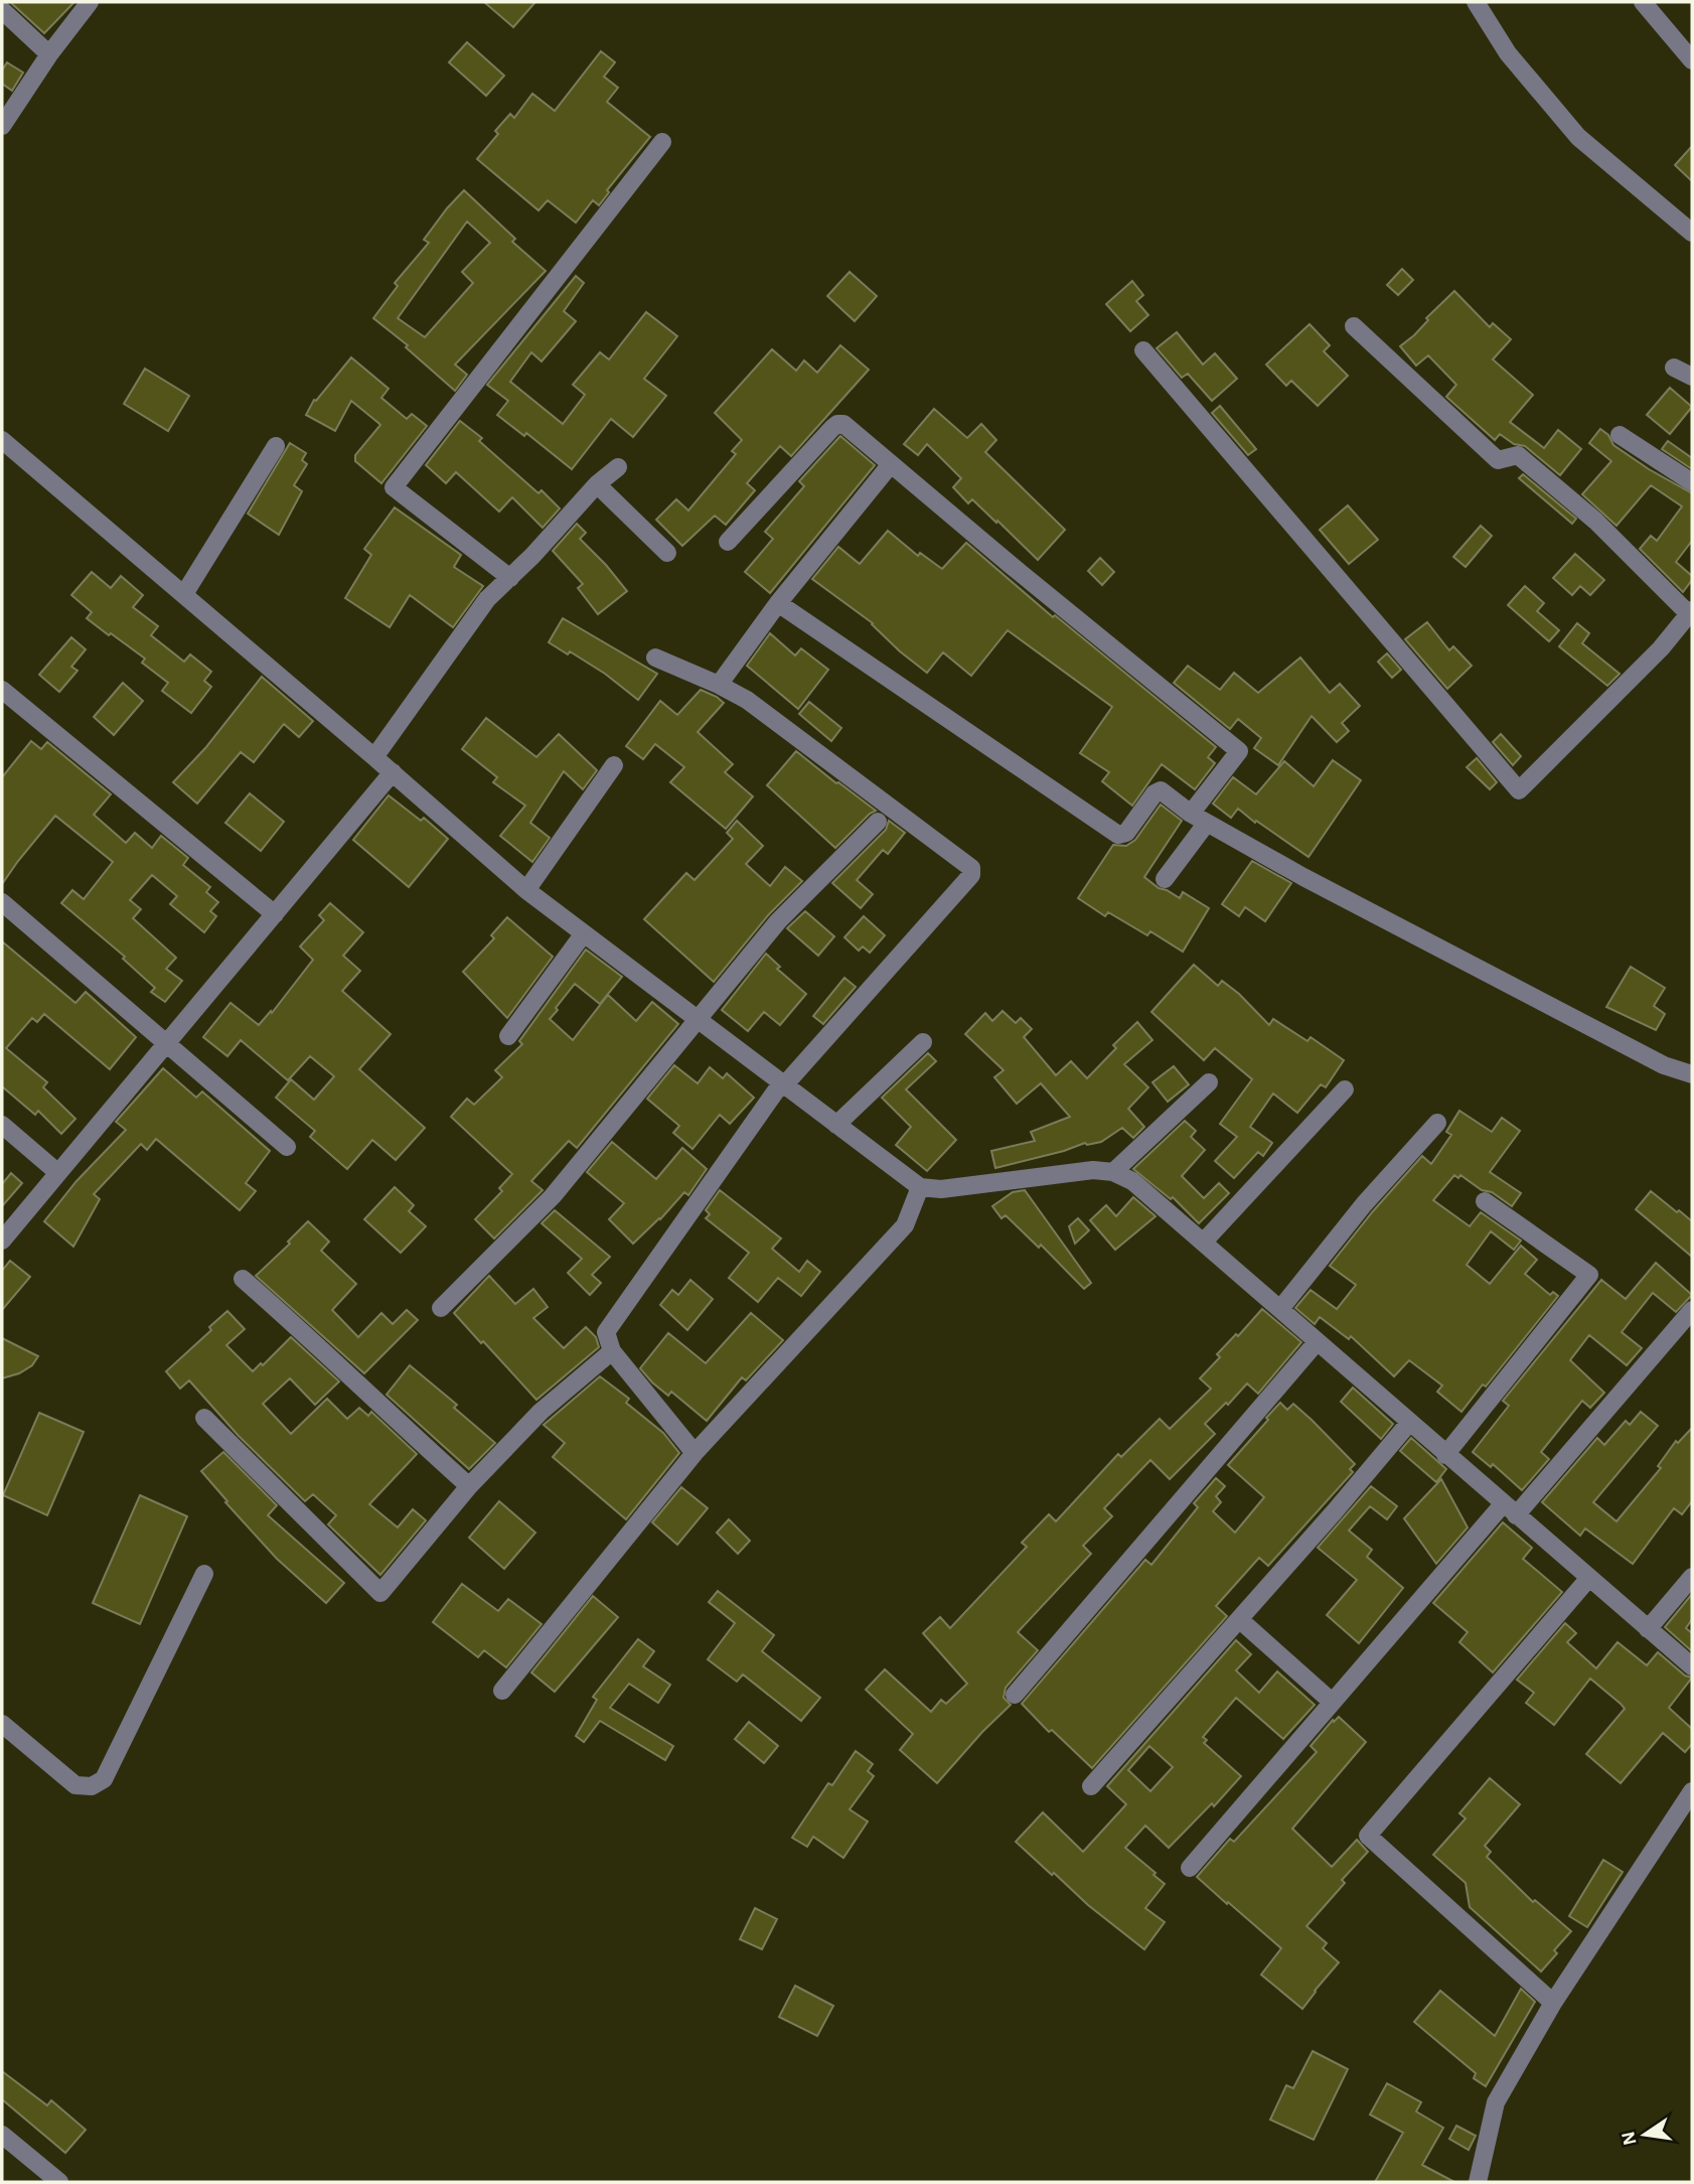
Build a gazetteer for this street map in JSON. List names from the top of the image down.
{
  "north": "left"
}
